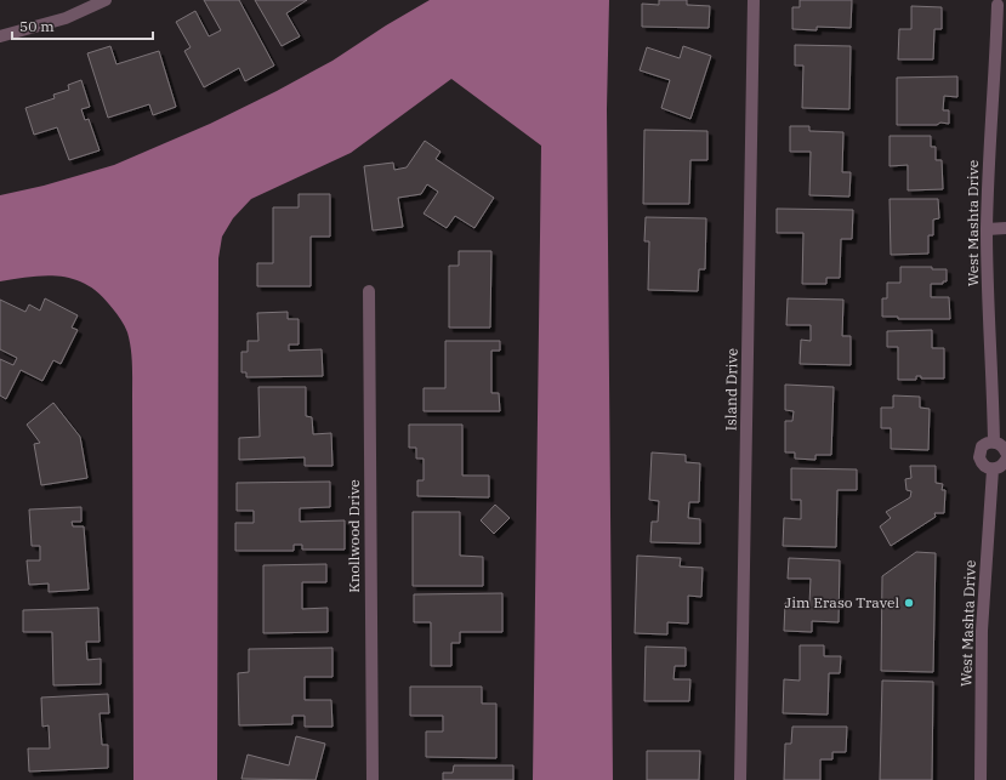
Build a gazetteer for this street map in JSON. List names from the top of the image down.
{
  "streets": {
    "street": ["West Mashta Drive", "Island Drive", "Knollwood Drive"]
  },
  "places": ["Jim Eraso Travel"],
  "scale_bar": "50 m"
}
